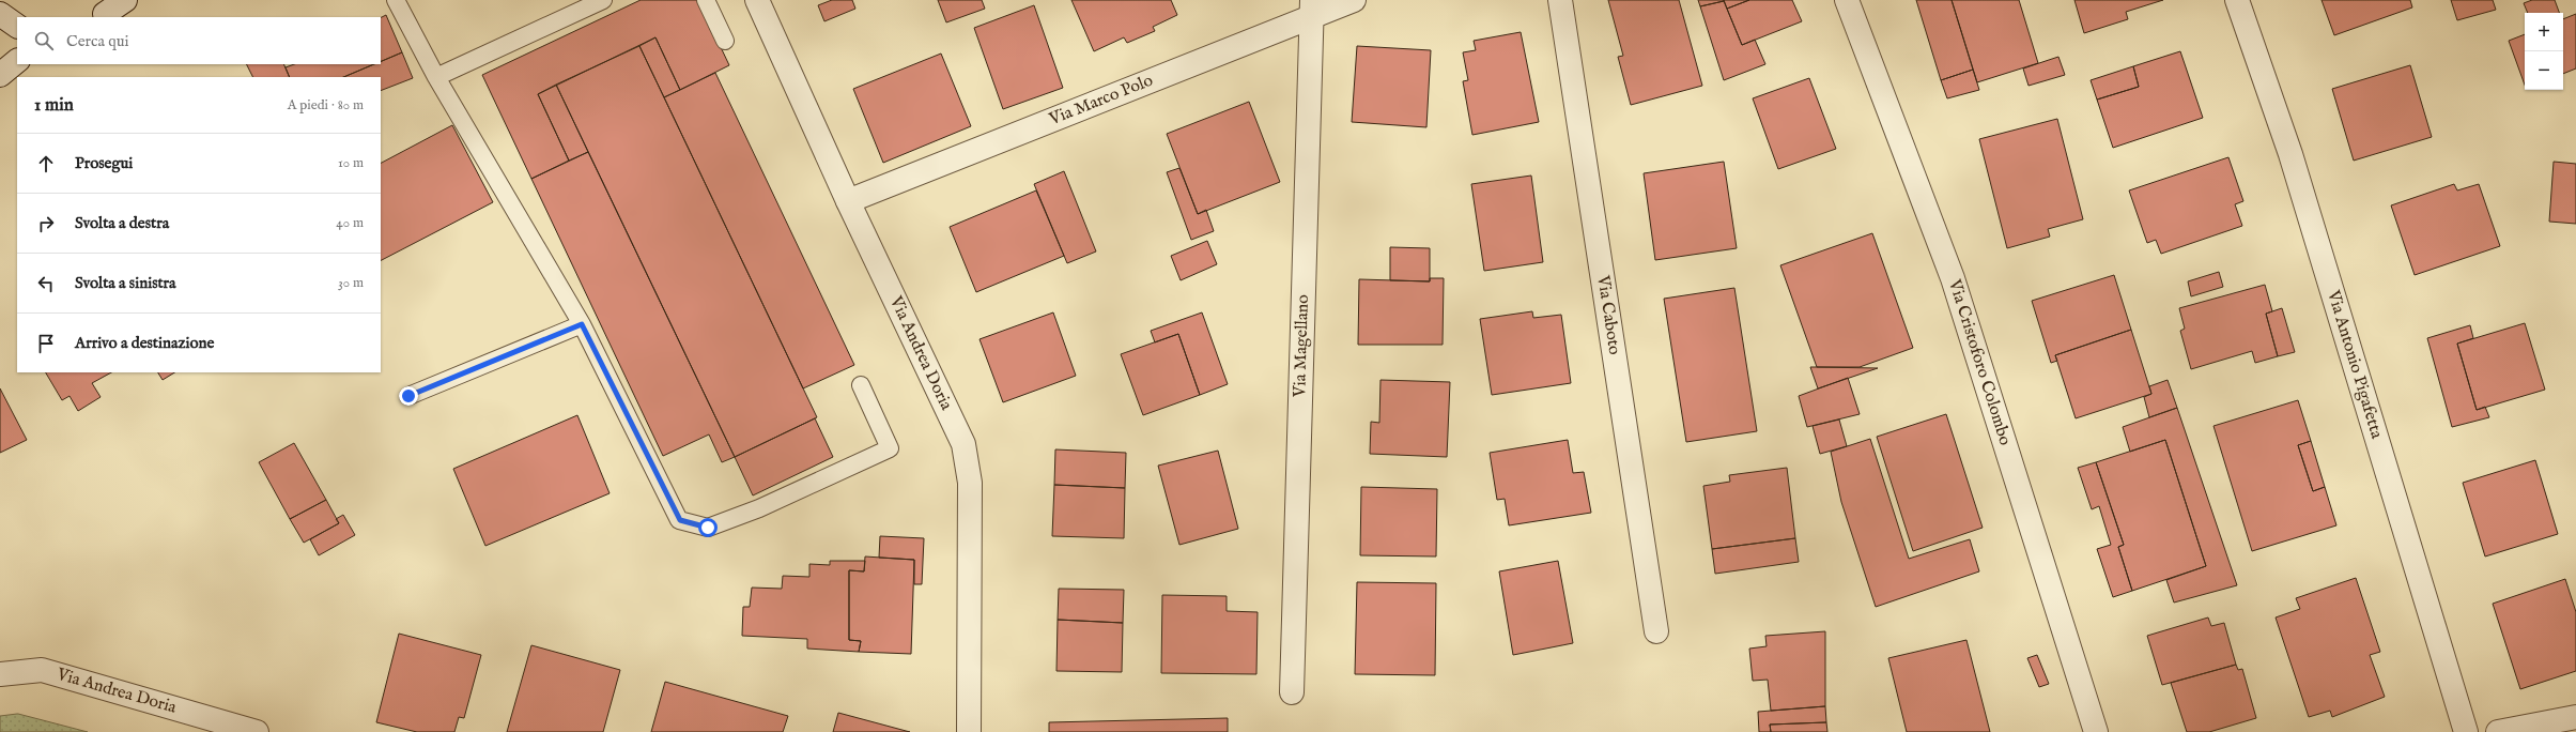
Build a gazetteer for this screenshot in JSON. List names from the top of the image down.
{
  "streets": {
    "street": [
      "Via Marco Polo",
      "Via Caboto",
      "Via Magellano",
      "Via Andrea Doria",
      "Via Cristoforo Colombo",
      "Via Antonio Pigafetta"
    ]
  },
  "crossings": [
    ["Via Marco Polo", "Via Magellano"],
    ["Via Marco Polo", "Via Andrea Doria"]
  ],
  "page": {
    "map_buttons": ["+", "−"],
    "search": "Cerca qui",
    "heading": ["1 min", "A piedi · 80 m"],
    "list": [
      ["Prosegui", "10 m"],
      ["Svolta a destra", "40 m"],
      ["Svolta a sinistra", "30 m"],
      "Arrivo a destinazione"
    ]
  }
}
